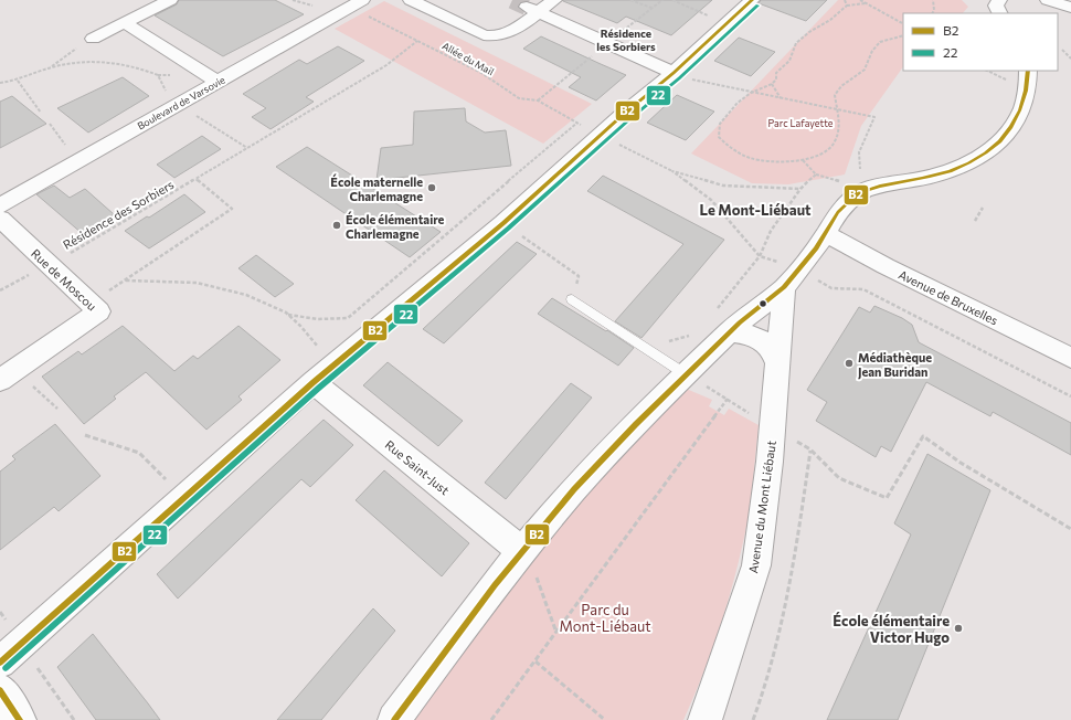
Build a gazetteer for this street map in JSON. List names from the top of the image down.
{
  "streets": {
    "street": [
      "Boulevard de Varsovie",
      "Rue de Moscou",
      "Avenue de Bruxelles",
      "Rue Saint-Just",
      "Avenue du Mont Liébaut"
    ],
    "path": ["Allée du Mail", "Résidence des Sorbiers"]
  },
  "crossings": [
    ["Allée du Mail", "Boulevard de Varsovie"],
    ["Allée du Mail", "Résidence des Sorbiers"],
    ["Résidence des Sorbiers", "Rue de Moscou"]
  ],
  "districts": ["Résidence les Sorbiers", "Le Mont-Liébaut"],
  "parks": ["Parc Lafayette", "Parc du Mont-Liébaut"],
  "places": [
    "École maternelle Charlemagne",
    "École élémentaire Charlemagne",
    "Médiathèque Jean Buridan",
    "École élémentaire Victor Hugo"
  ],
  "lines": ["transit line B2", "transit line 22"],
  "legend": ["B2", "22"]
}
